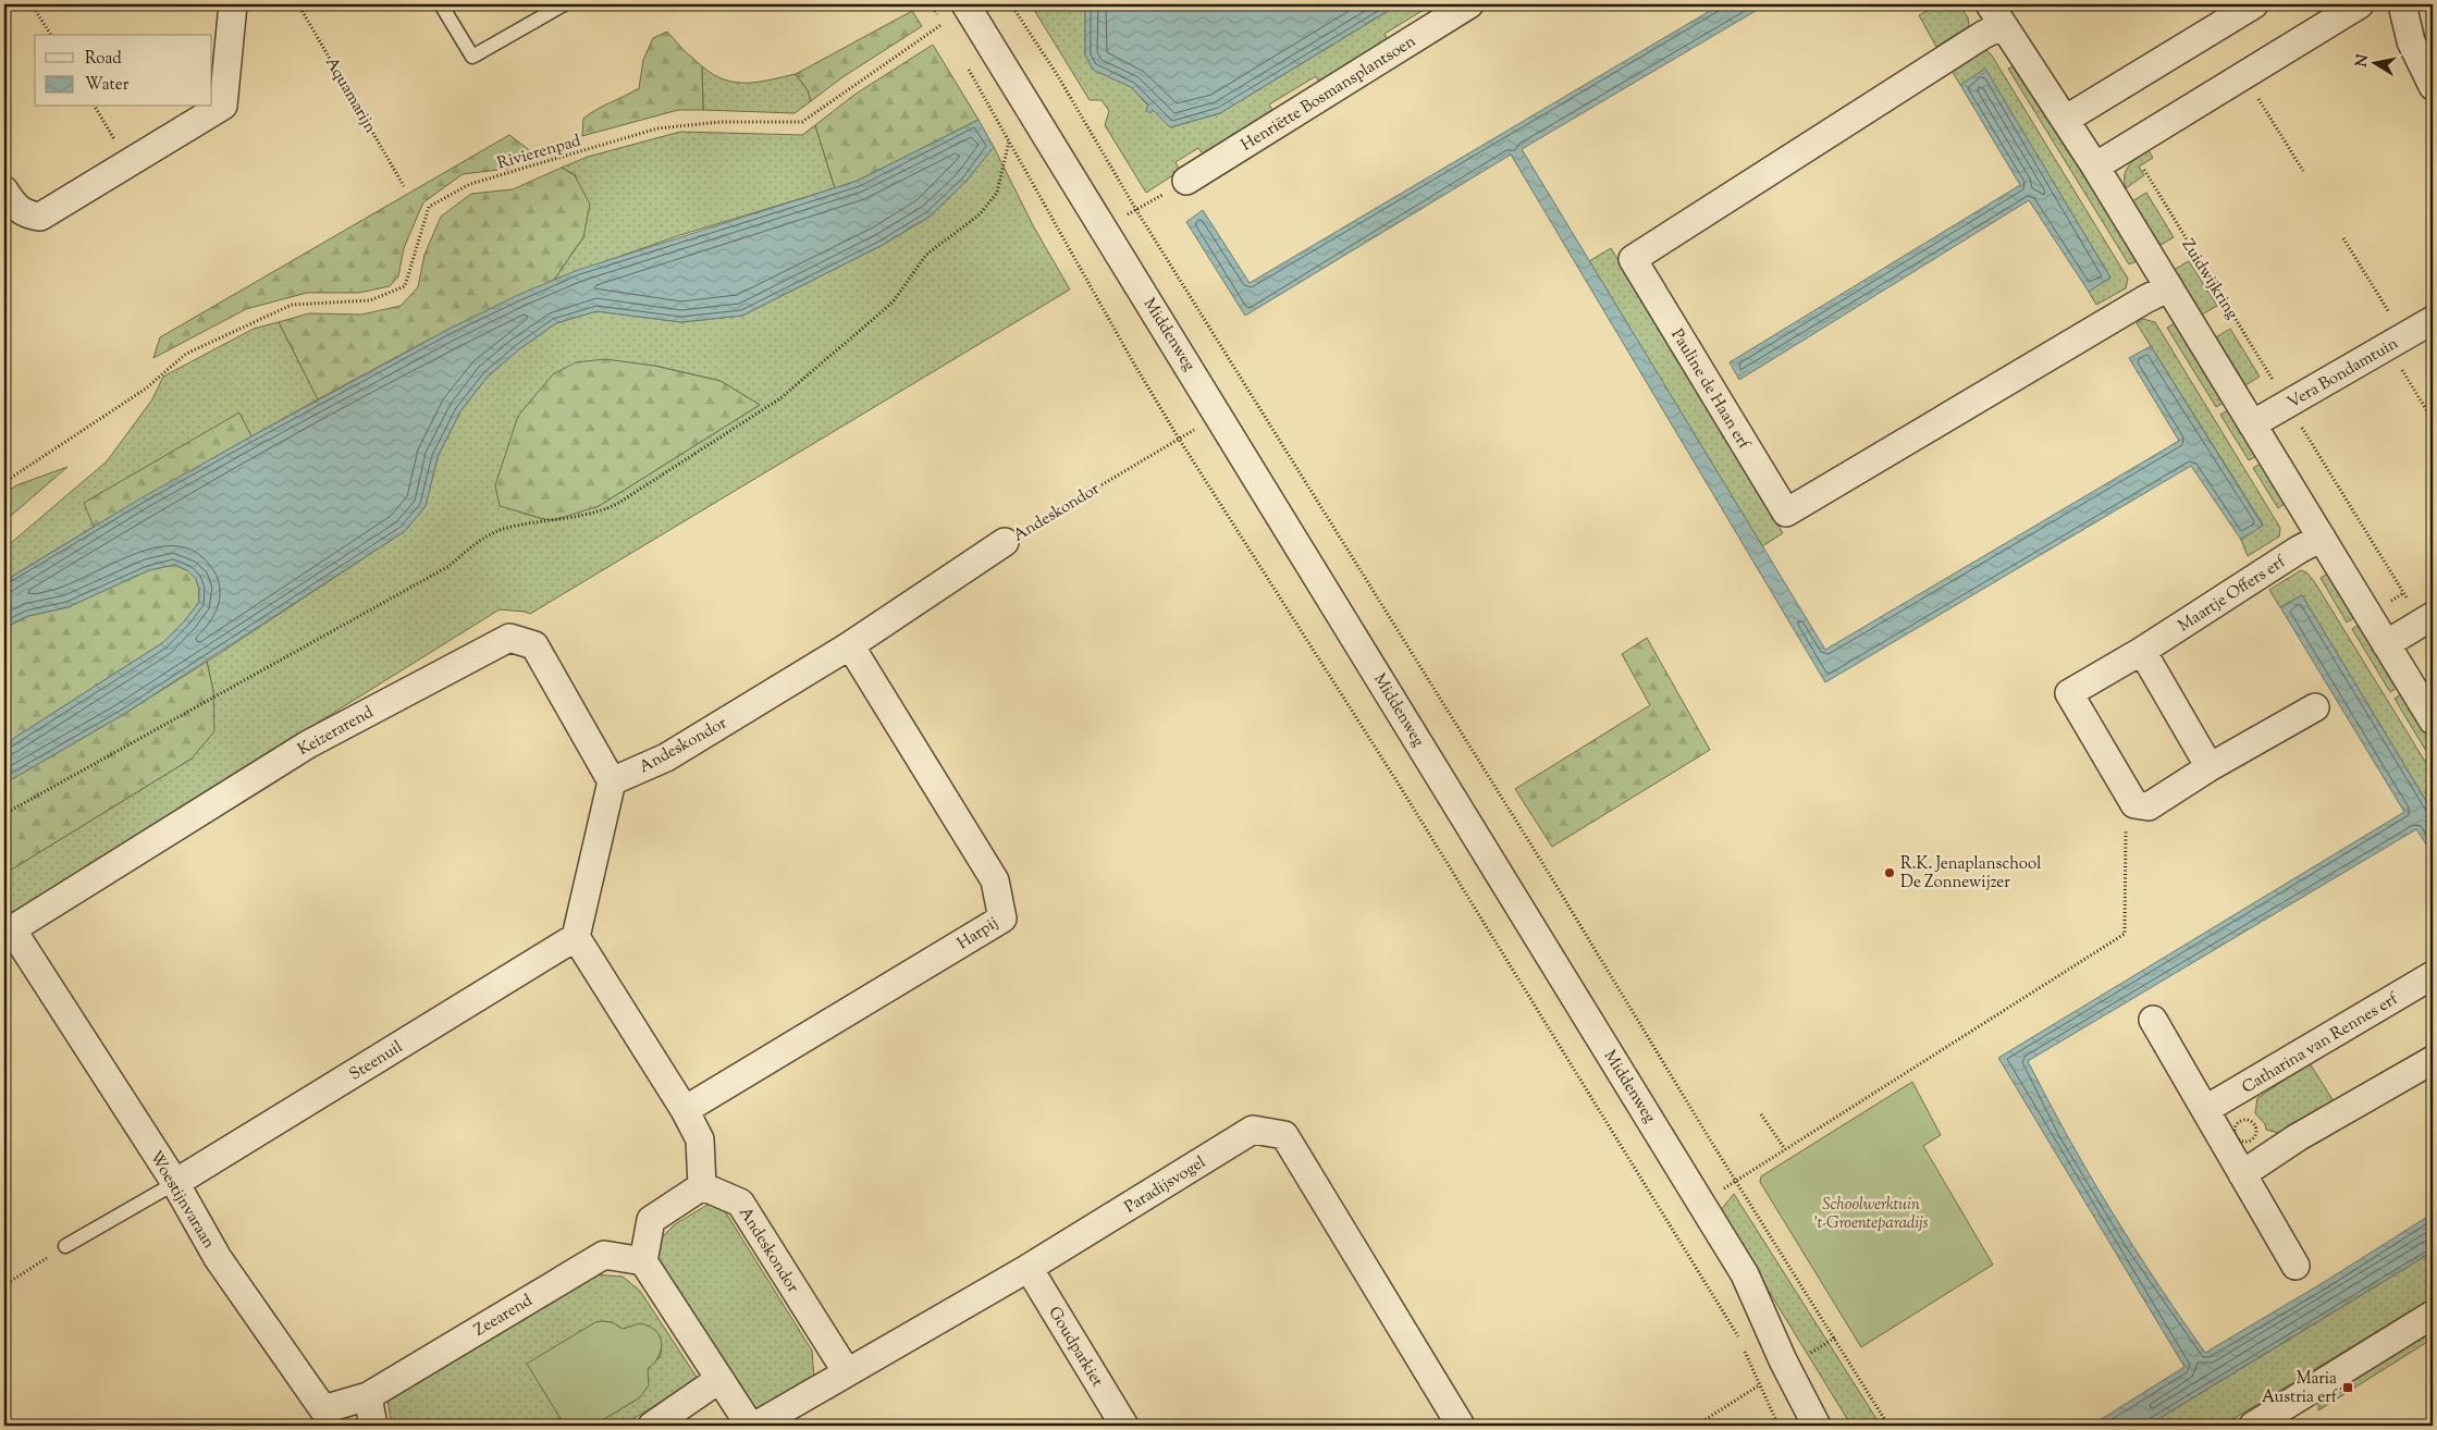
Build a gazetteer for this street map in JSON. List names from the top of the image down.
{
  "streets": {
    "street": [
      "Henriëtte Bosmansplantsoen",
      "Middenweg",
      "Vera Bondamtuin",
      "Pauline de Haan erf",
      "Andeskondor",
      "Maartje Offers erf",
      "Keizerarend",
      "Harpij",
      "Catharina van Rennes erf",
      "Steenuil",
      "Paradijsvogel",
      "Woestijnvaraan",
      "Zeearend",
      "Goudparkiet"
    ],
    "path": ["Aquamarijn", "Rivierenpad", "Zuidwijkring"]
  },
  "crossings": [
    ["Zuidwijkring", "Vera Bondamtuin"],
    ["Middenweg", "Andeskondor"],
    ["Andeskondor", "Keizerarend"],
    ["Andeskondor", "Harpij"],
    ["Andeskondor", "Paradijsvogel"],
    ["Keizerarend", "Woestijnvaraan"],
    ["Steenuil", "Woestijnvaraan"],
    ["Paradijsvogel", "Goudparkiet"],
    ["Woestijnvaraan", "Zeearend"]
  ],
  "parks": ["Schoolwerktuin 't-Groenteparadijs"],
  "places": {
    "other": ["R.K. Jenaplanschool De Zonnewijzer"],
    "transit": ["Maria Austria erf"]
  },
  "legend": ["Road", "Water"],
  "north": "left"
}
